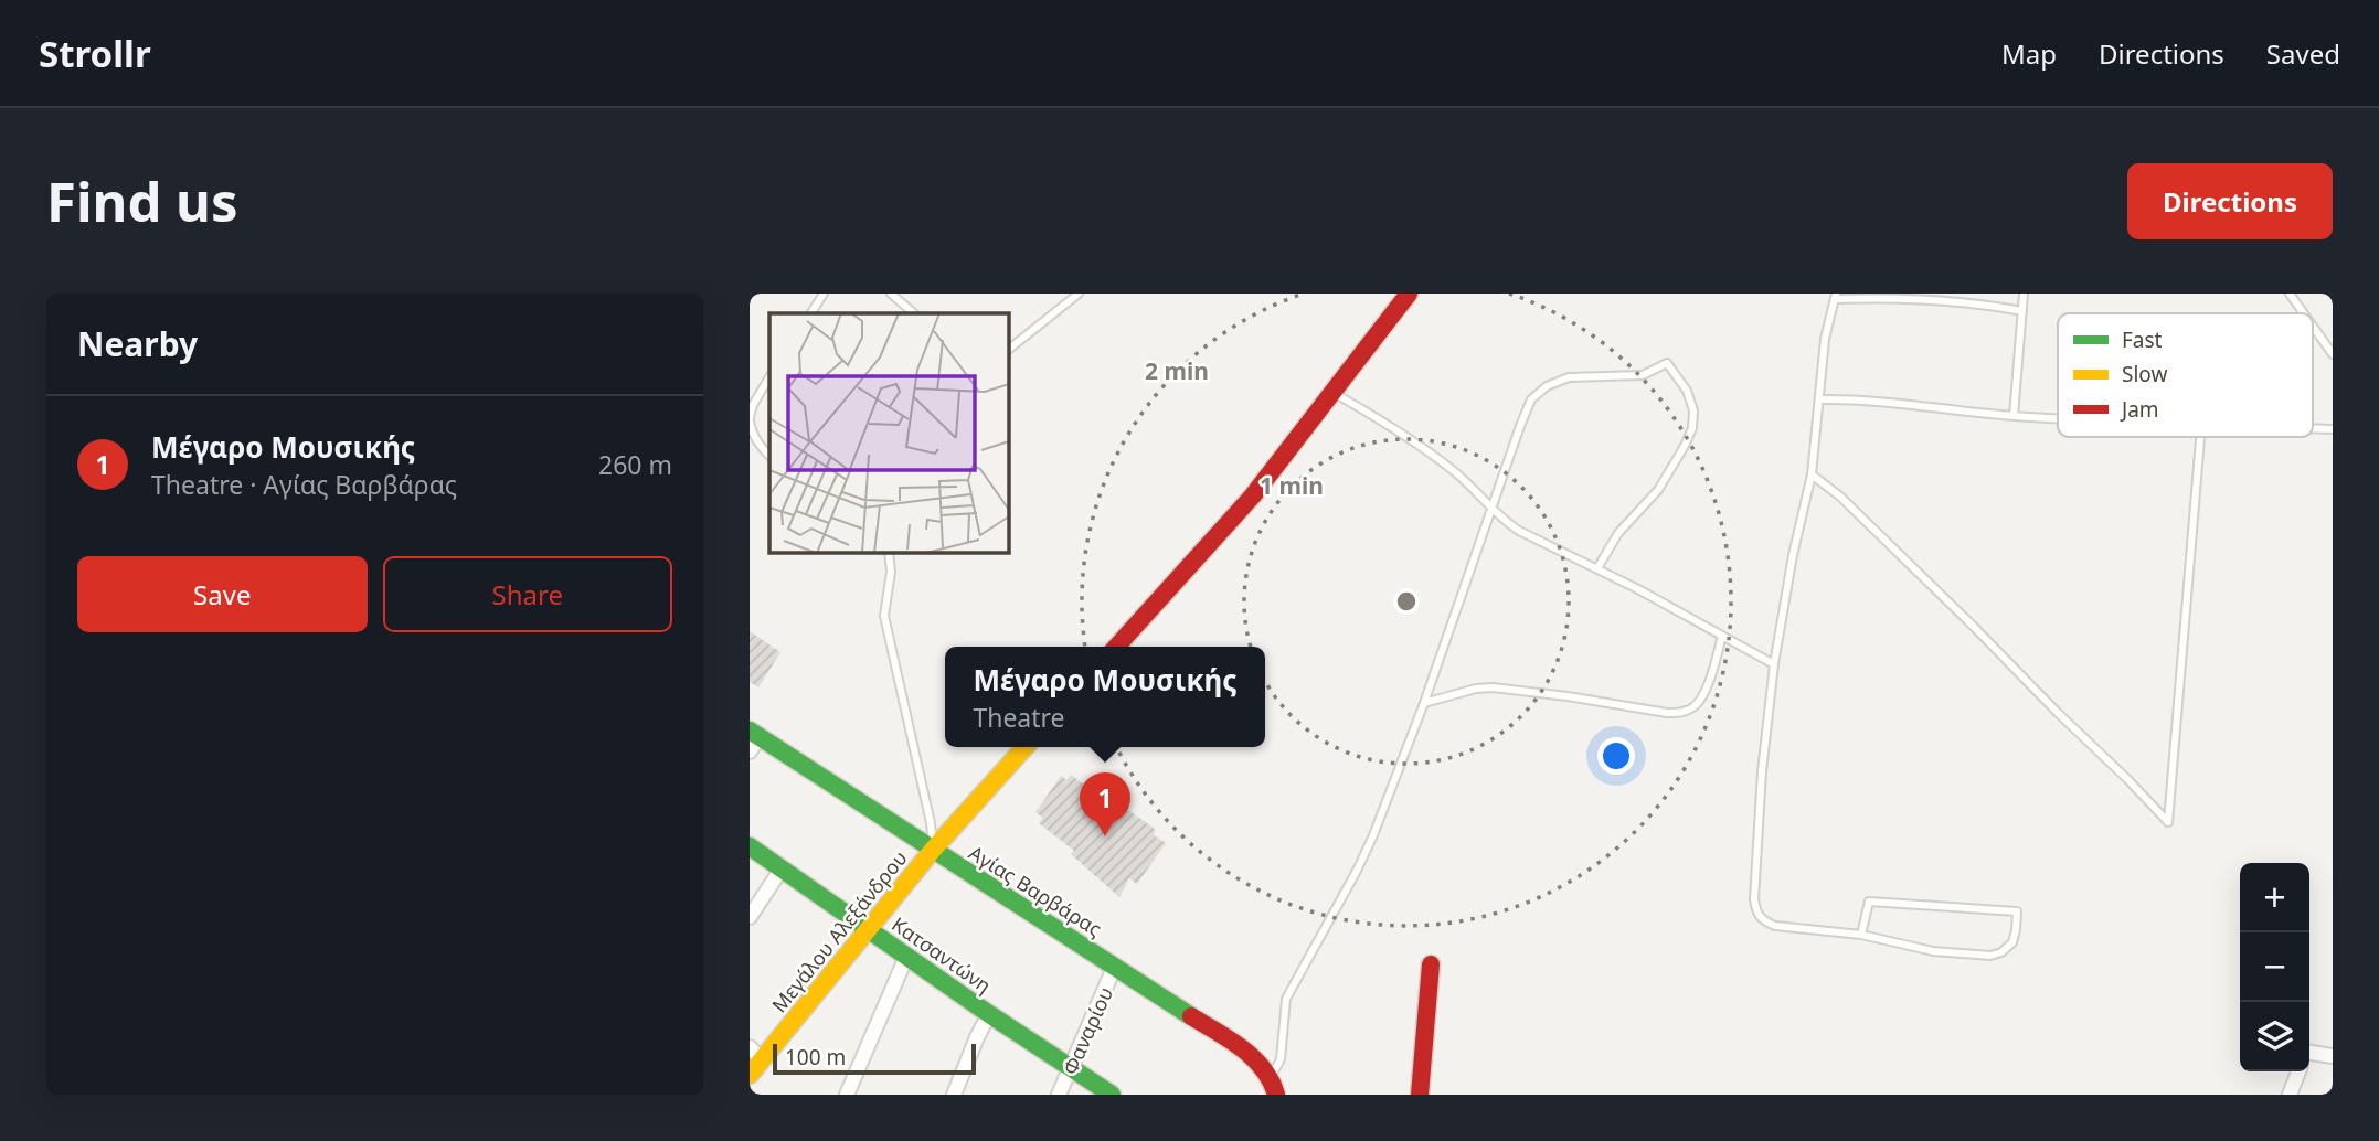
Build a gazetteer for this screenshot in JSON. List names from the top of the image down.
{
  "streets": {
    "street": [
      "Αγίας Βαρβάρας",
      "Μεγάλου Αλεξάνδρου",
      "Κατσαντώνη",
      "Φαναρίου"
    ]
  },
  "crossings": [
    ["Αγίας Βαρβάρας", "Μεγάλου Αλεξάνδρου"],
    ["Αγίας Βαρβάρας", "Φαναρίου"],
    ["Μεγάλου Αλεξάνδρου", "Κατσαντώνη"],
    ["Κατσαντώνη", "Φαναρίου"]
  ],
  "legend": ["Fast", "Slow", "Jam"],
  "scale_bar": "100 m",
  "page": {
    "header": "Strollr",
    "nav": ["Map", "Directions", "Saved"],
    "buttons": [
      "Directions",
      ["Save", "Share"]
    ],
    "title": "Find us",
    "heading": "Nearby",
    "list": [
      {
        "mark": "1",
        "name": "Μέγαρο Μουσικής",
        "note": "Theatre · Αγίας Βαρβάρας",
        "value": "260 m"
      }
    ],
    "popup": ["Μέγαρο Μουσικής", "Theatre"],
    "pins": "1",
    "map_buttons": ["+", "−"],
    "scale": "100 m"
  },
  "rings": ["2 min", "1 min"]
}
